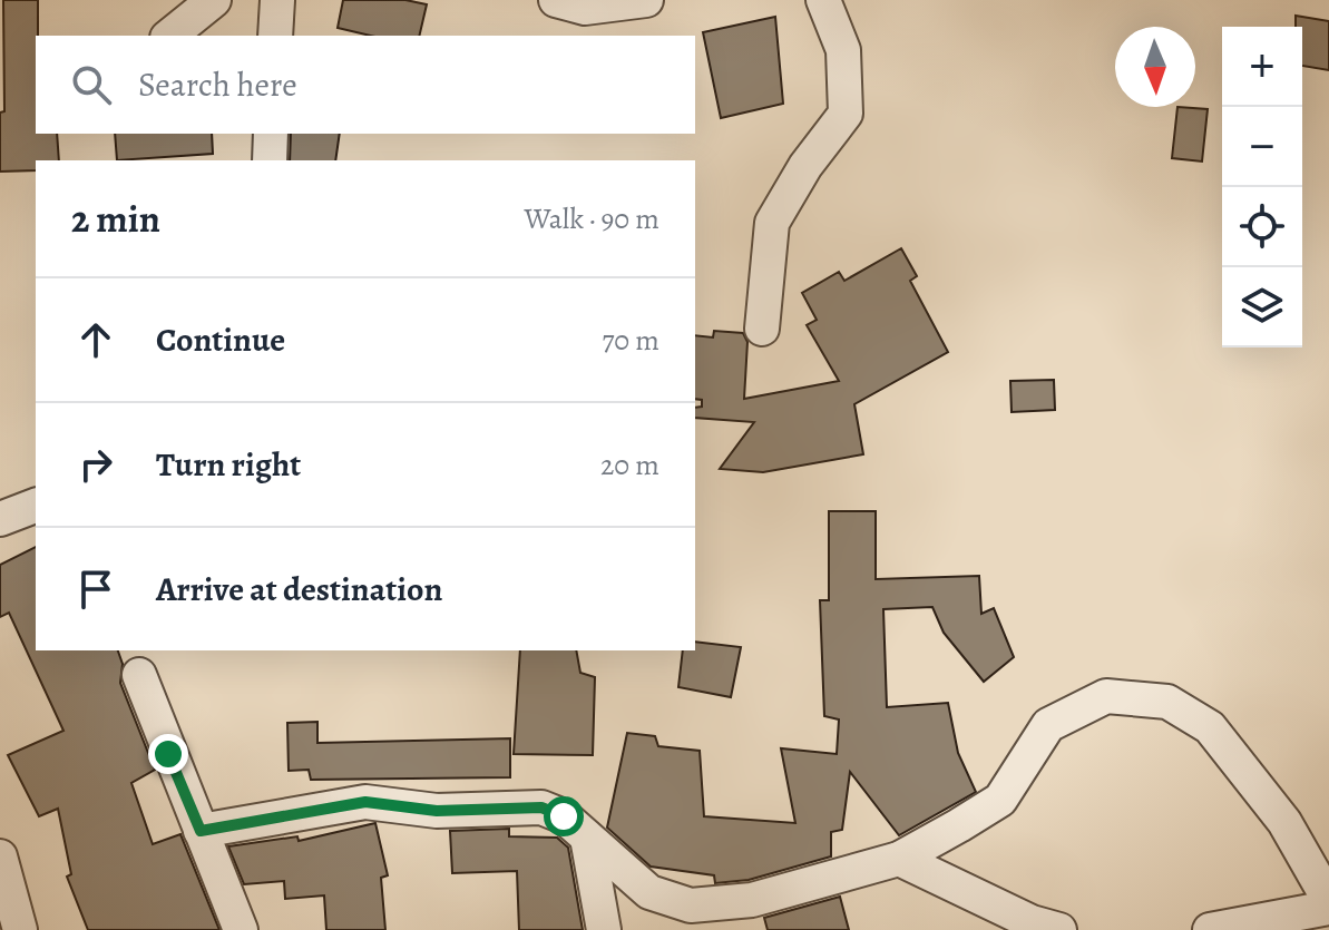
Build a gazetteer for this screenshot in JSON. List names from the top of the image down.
{
  "north": "bottom",
  "page": {
    "map_buttons": ["+", "−"],
    "search": "Search here",
    "heading": ["2 min", "Walk · 90 m"],
    "list": [
      ["Continue", "70 m"],
      ["Turn right", "20 m"],
      "Arrive at destination"
    ]
  }
}
